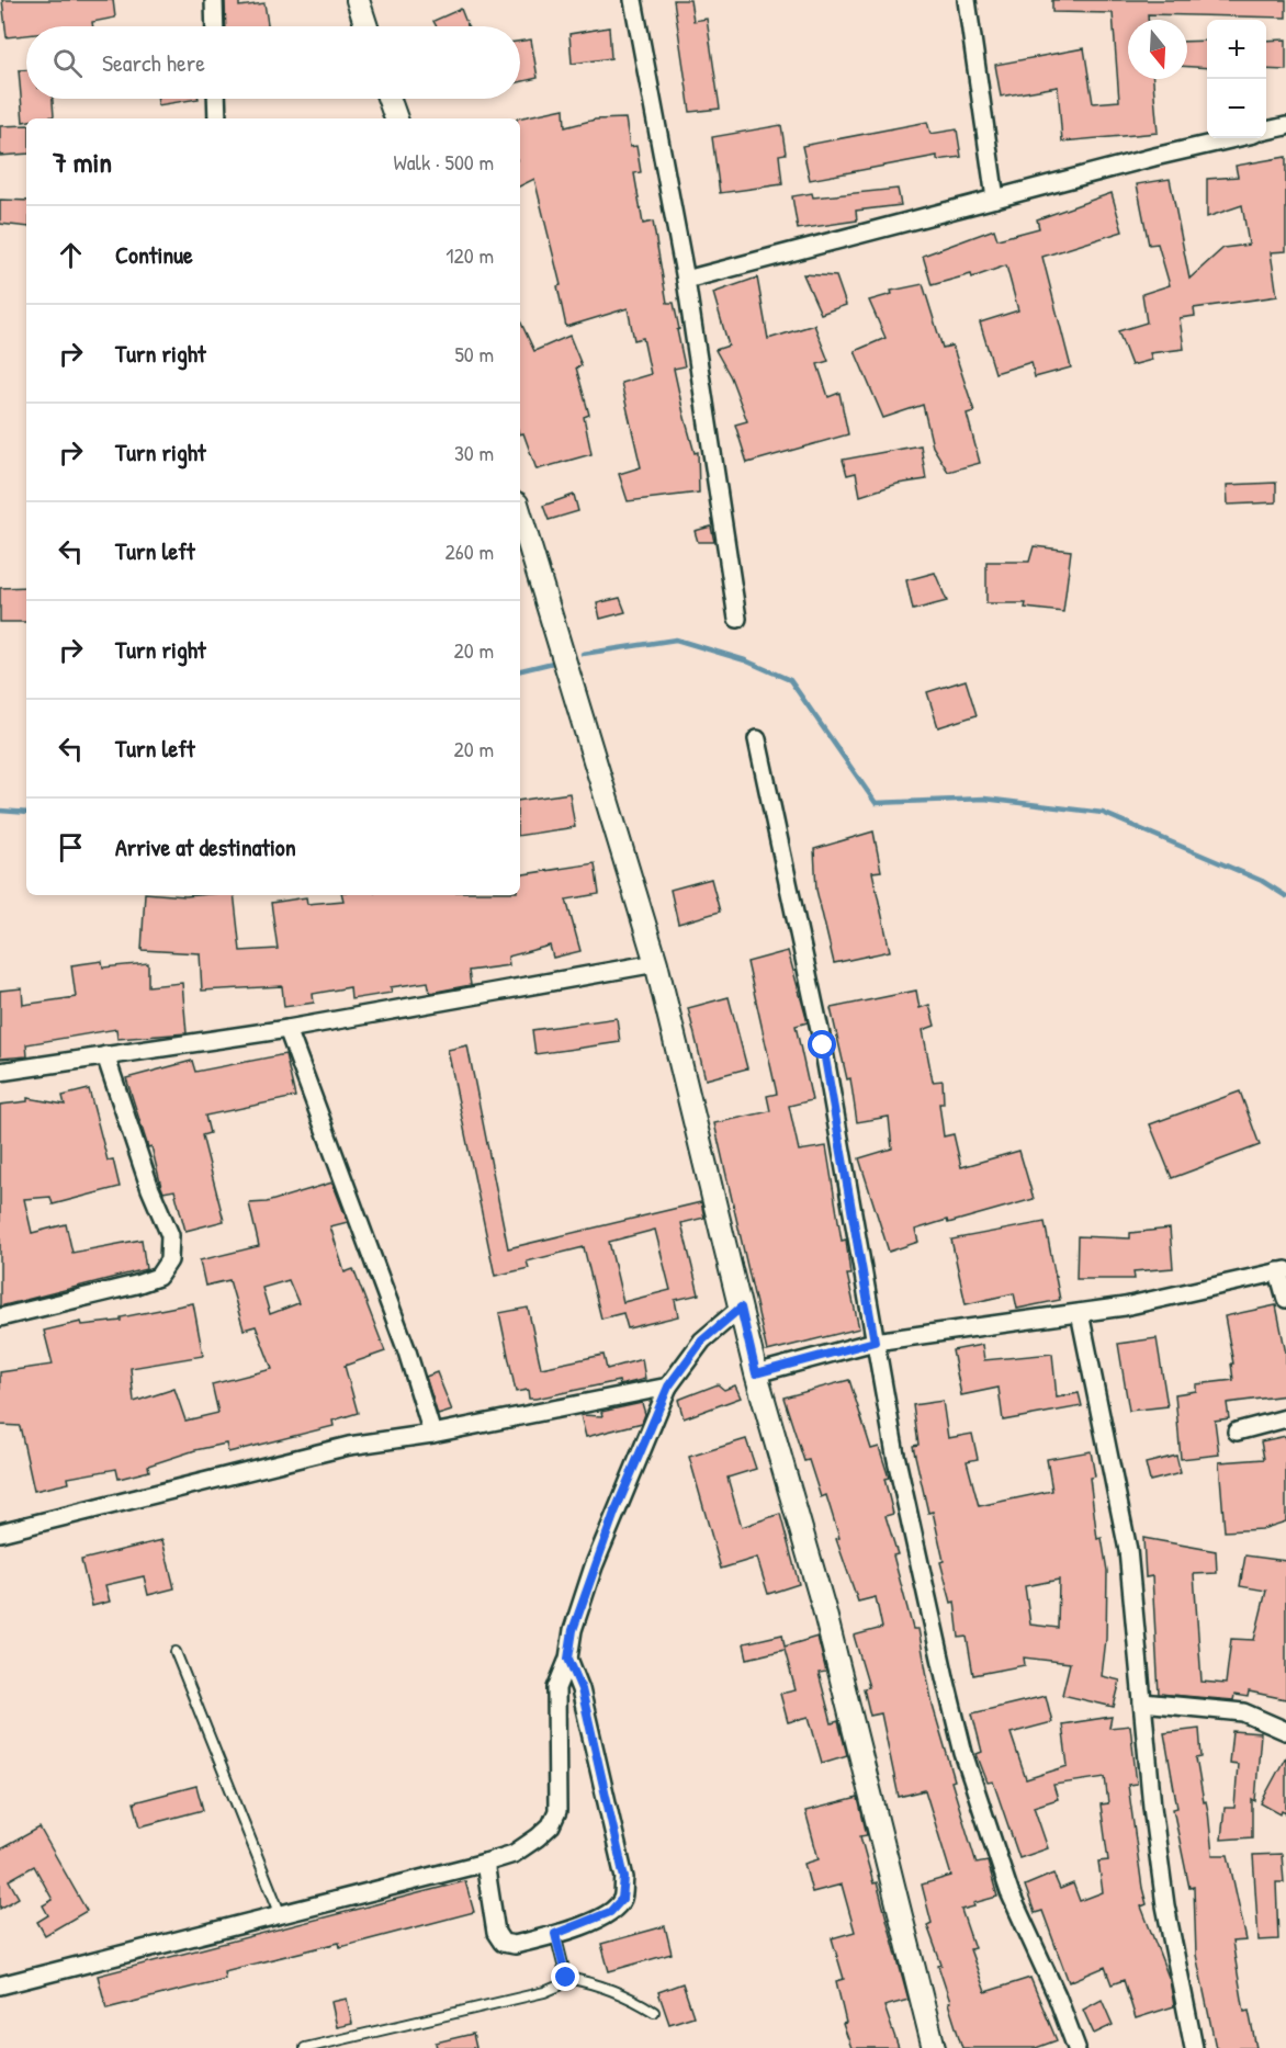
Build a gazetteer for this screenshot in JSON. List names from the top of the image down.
{
  "north": "bottom",
  "page": {
    "map_buttons": ["+", "−"],
    "search": "Search here",
    "heading": ["7 min", "Walk · 500 m"],
    "list": [
      ["Continue", "120 m"],
      ["Turn right", "50 m"],
      ["Turn right", "30 m"],
      ["Turn left", "260 m"],
      ["Turn right", "20 m"],
      ["Turn left", "20 m"],
      "Arrive at destination"
    ]
  }
}
